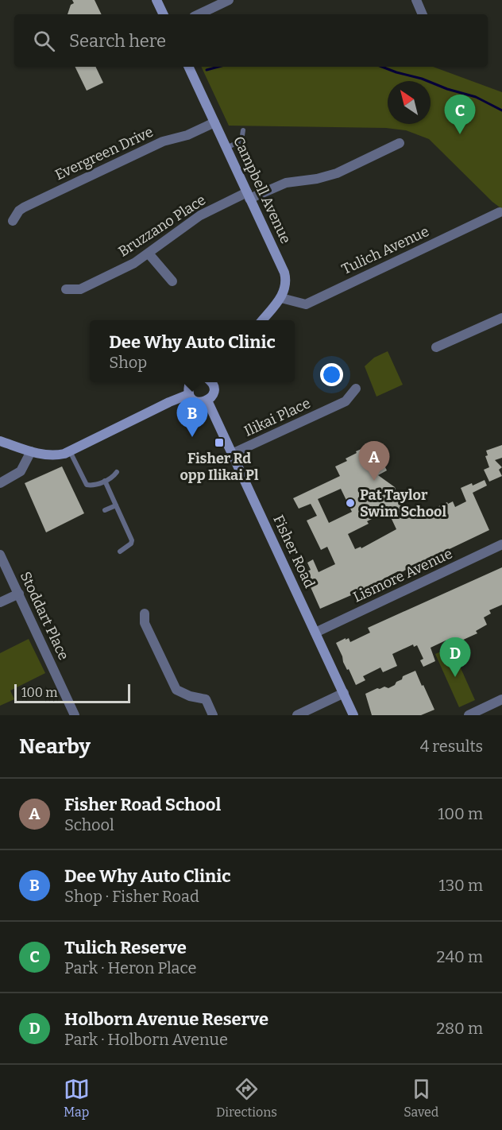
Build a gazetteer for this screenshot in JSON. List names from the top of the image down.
{
  "streets": {
    "main road": ["Campbell Avenue", "Fisher Road"],
    "street": [
      "Evergreen Drive",
      "Bruzzano Place",
      "Tulich Avenue",
      "Ilikai Place",
      "Lismore Avenue",
      "Stoddart Place"
    ]
  },
  "crossings": [
    ["Evergreen Drive", "Campbell Avenue"],
    ["Campbell Avenue", "Bruzzano Place"],
    ["Campbell Avenue", "Tulich Avenue"],
    ["Ilikai Place", "Fisher Road"],
    ["Fisher Road", "Lismore Avenue"]
  ],
  "places": {
    "transit": ["Fisher Rd opp Ilikai Pl"],
    "other": ["Pat Taylor Swim School"]
  },
  "scale_bar": "100 m",
  "north": "top left",
  "page": {
    "search": "Search here",
    "pins": [
      "C",
      "B",
      "A",
      "D"
    ],
    "popup": ["Dee Why Auto Clinic", "Shop"],
    "scale": "100 m",
    "heading": ["Nearby", "4 results"],
    "list": [
      {
        "mark": "A",
        "name": "Fisher Road School",
        "note": "School",
        "value": "100 m"
      },
      {
        "mark": "B",
        "name": "Dee Why Auto Clinic",
        "note": "Shop · Fisher Road",
        "value": "130 m"
      },
      {
        "mark": "C",
        "name": "Tulich Reserve",
        "note": "Park · Heron Place",
        "value": "240 m"
      },
      {
        "mark": "D",
        "name": "Holborn Avenue Reserve",
        "note": "Park · Holborn Avenue",
        "value": "280 m"
      }
    ],
    "nav": ["Map", "Directions", "Saved"]
  }
}
